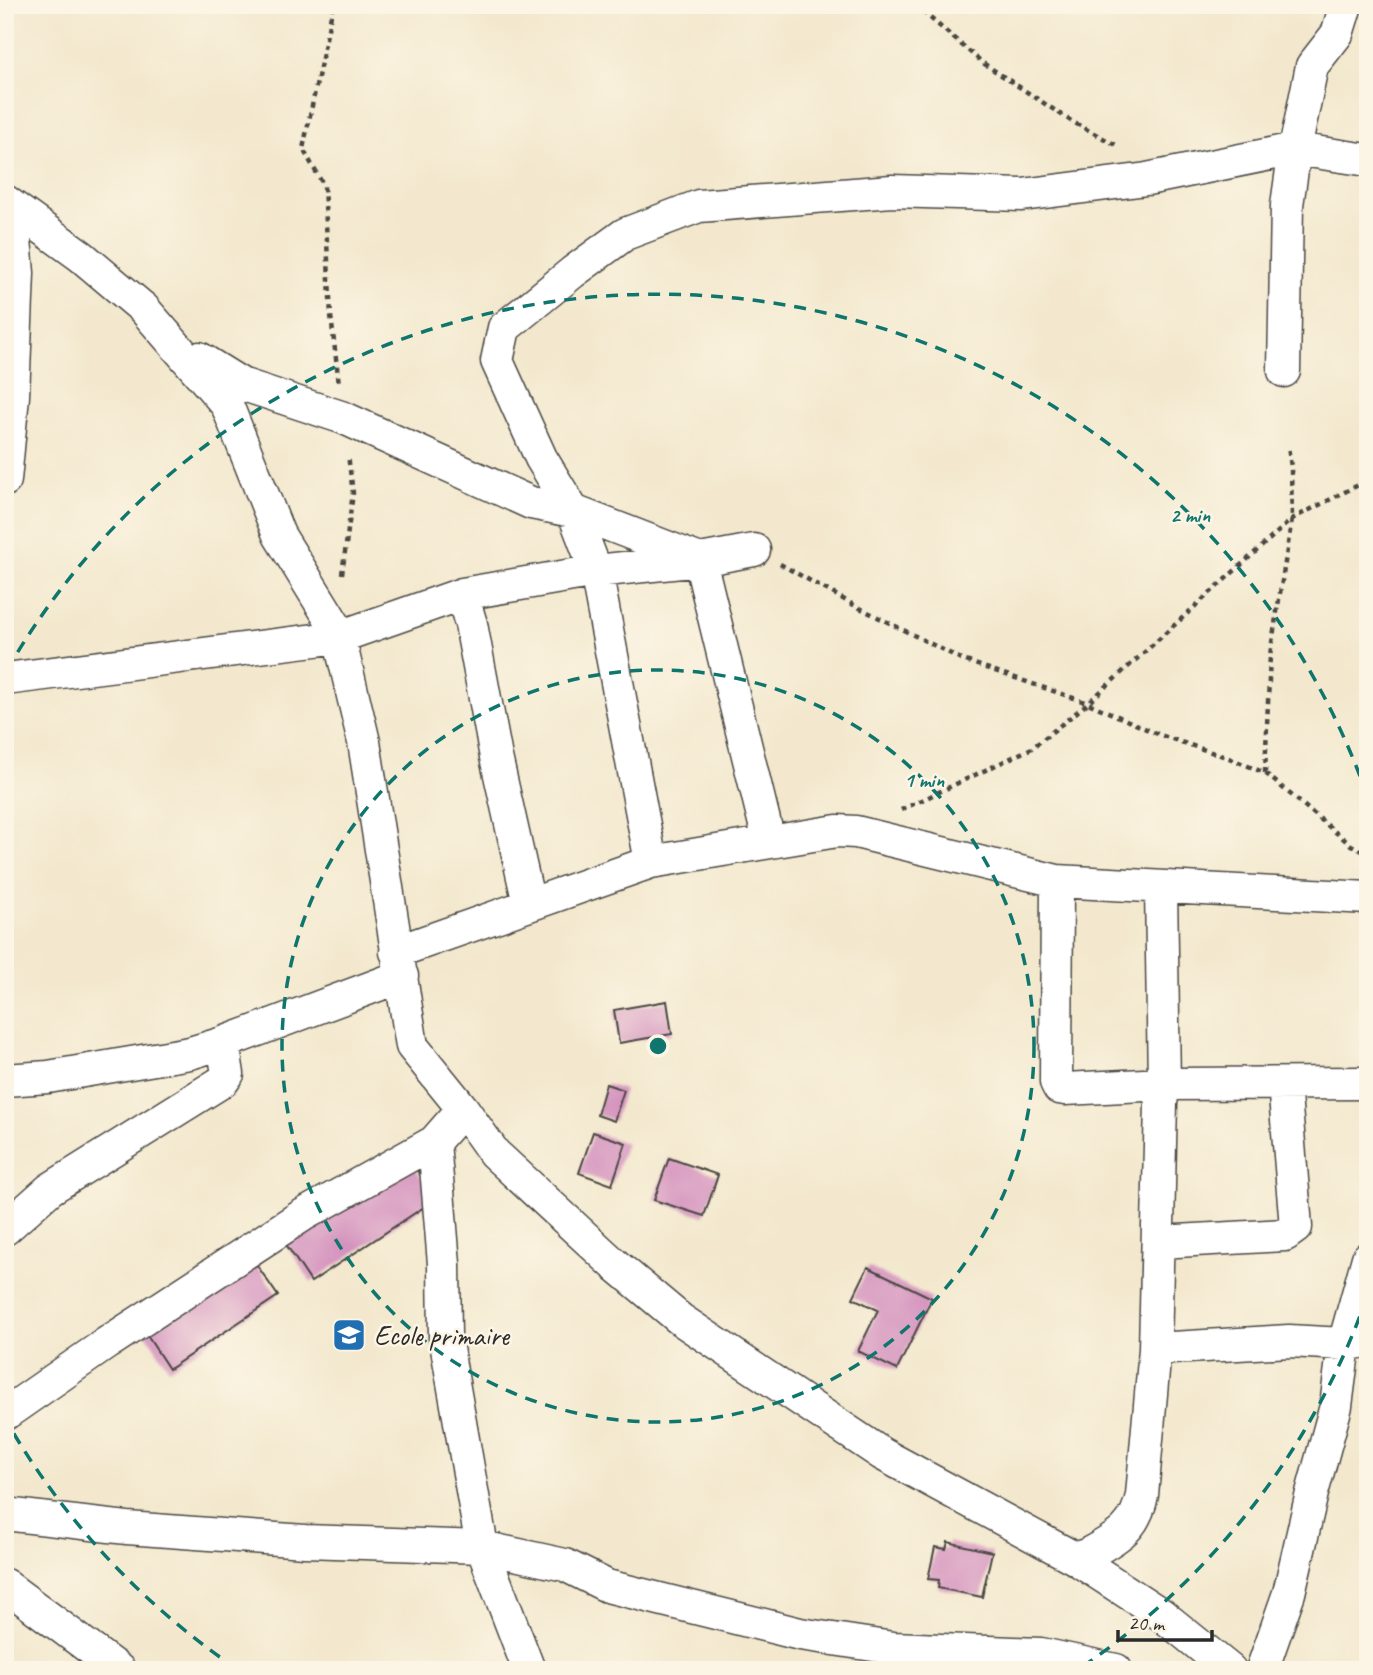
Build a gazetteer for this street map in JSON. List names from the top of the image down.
{
  "places": {
    "school or university": ["Ecole primaire"]
  },
  "scale_bar": "20 m",
  "rings": ["2 min", "1 min"]
}
